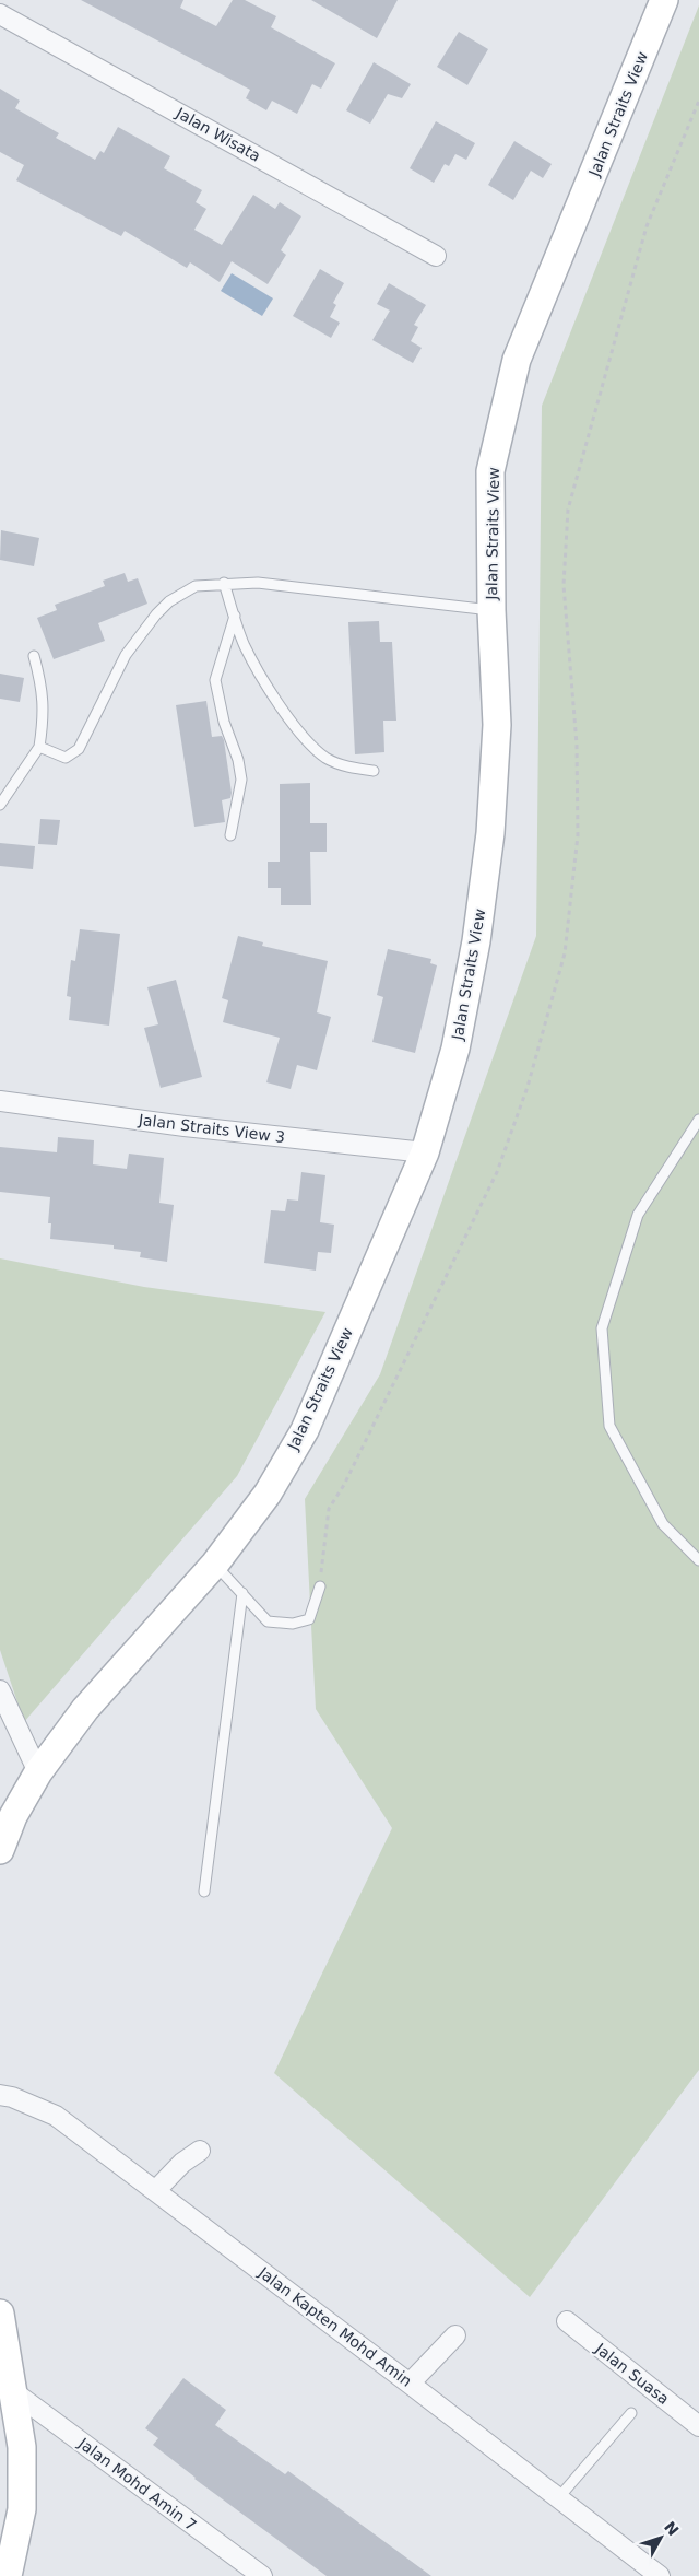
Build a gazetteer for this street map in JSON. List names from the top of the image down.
{
  "streets": {
    "street": [
      "Jalan Straits View",
      "Jalan Wisata",
      "Jalan Straits View 3",
      "Jalan Kapten Mohd Amin",
      "Jalan Suasa",
      "Jalan Mohd Amin 7"
    ]
  },
  "crossings": [
    ["Jalan Straits View", "Jalan Straits View 3"]
  ],
  "north": "top right"
}
